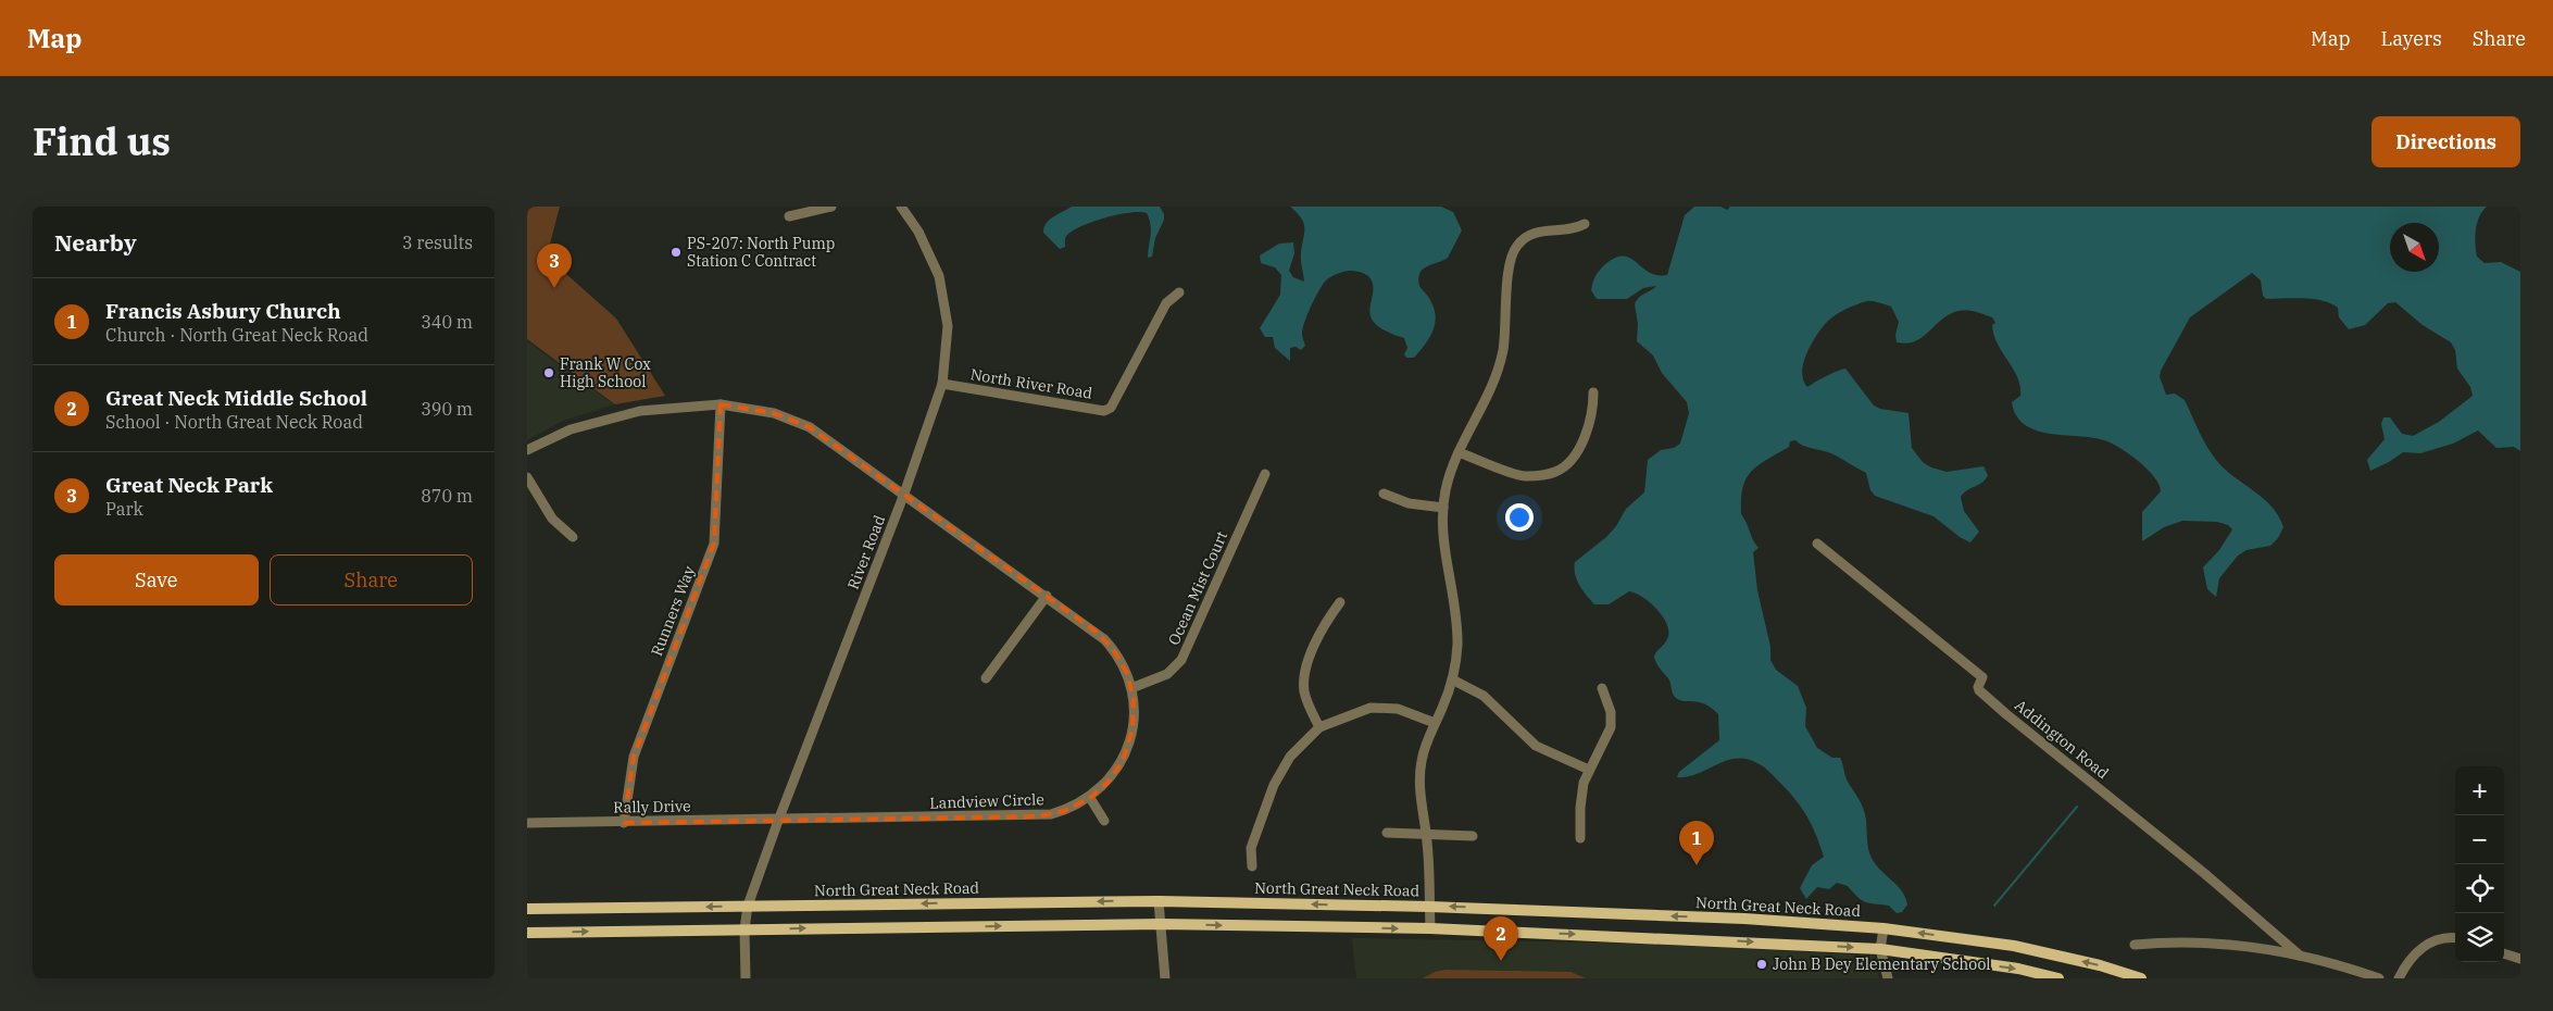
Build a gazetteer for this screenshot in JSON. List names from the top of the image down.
{
  "streets": {
    "main road": ["North Great Neck Road"],
    "street": [
      "North River Road",
      "River Road",
      "Ocean Mist Court",
      "Runners Way",
      "Addington Road",
      "Landview Circle",
      "Rally Drive"
    ]
  },
  "crossings": [
    ["North River Road", "River Road"],
    ["River Road", "Landview Circle"],
    ["River Road", "Rally Drive"],
    ["River Road", "North Great Neck Road"],
    ["Ocean Mist Court", "Landview Circle"],
    ["Runners Way", "Landview Circle"],
    ["Runners Way", "Rally Drive"],
    ["Landview Circle", "Rally Drive"]
  ],
  "places": ["PS-207: North Pump Station C Contract", "Frank W Cox High School", "John B Dey Elementary School"],
  "north": "bottom right",
  "page": {
    "header": "Map",
    "nav": ["Map", "Layers", "Share"],
    "title": "Find us",
    "buttons": [
      "Directions",
      ["Save", "Share"]
    ],
    "heading": ["Nearby", "3 results"],
    "pins": ["3", "1", "2"],
    "list": [
      {
        "mark": "1",
        "name": "Francis Asbury Church",
        "note": "Church · North Great Neck Road",
        "value": "340 m"
      },
      {
        "mark": "2",
        "name": "Great Neck Middle School",
        "note": "School · North Great Neck Road",
        "value": "390 m"
      },
      {
        "mark": "3",
        "name": "Great Neck Park",
        "note": "Park",
        "value": "870 m"
      }
    ],
    "map_buttons": ["+", "−"]
  }
}
